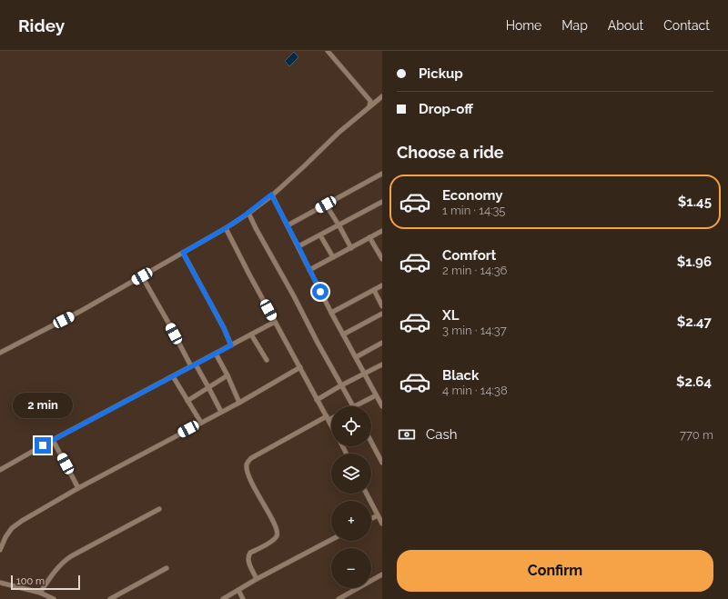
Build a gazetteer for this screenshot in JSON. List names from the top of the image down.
{
  "scale_bar": "100 m",
  "page": {
    "header": "Ridey",
    "nav": [
      "Home",
      "Map",
      "About",
      "Contact"
    ],
    "banner": ["Pickup", "Drop-off"],
    "heading": "Choose a ride",
    "list": [
      {
        "name": "Economy",
        "note": "1 min · 14:35",
        "value": "$1.45"
      },
      {
        "name": "Comfort",
        "note": "2 min · 14:36",
        "value": "$1.96"
      },
      {
        "name": "XL",
        "note": "3 min · 14:37",
        "value": "$2.47"
      },
      {
        "name": "Black",
        "note": "4 min · 14:38",
        "value": "$2.64"
      }
    ],
    "bubble": "2 min",
    "map_buttons": ["+", "−"],
    "pay": ["Cash", "770 m"],
    "buttons": "Confirm",
    "scale": "100 m"
  }
}
